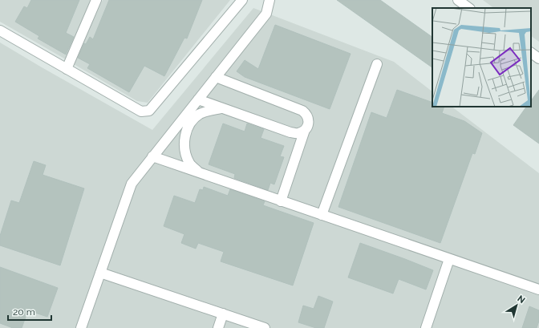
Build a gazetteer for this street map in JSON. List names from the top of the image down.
{
  "scale_bar": "20 m",
  "north": "top right"
}
